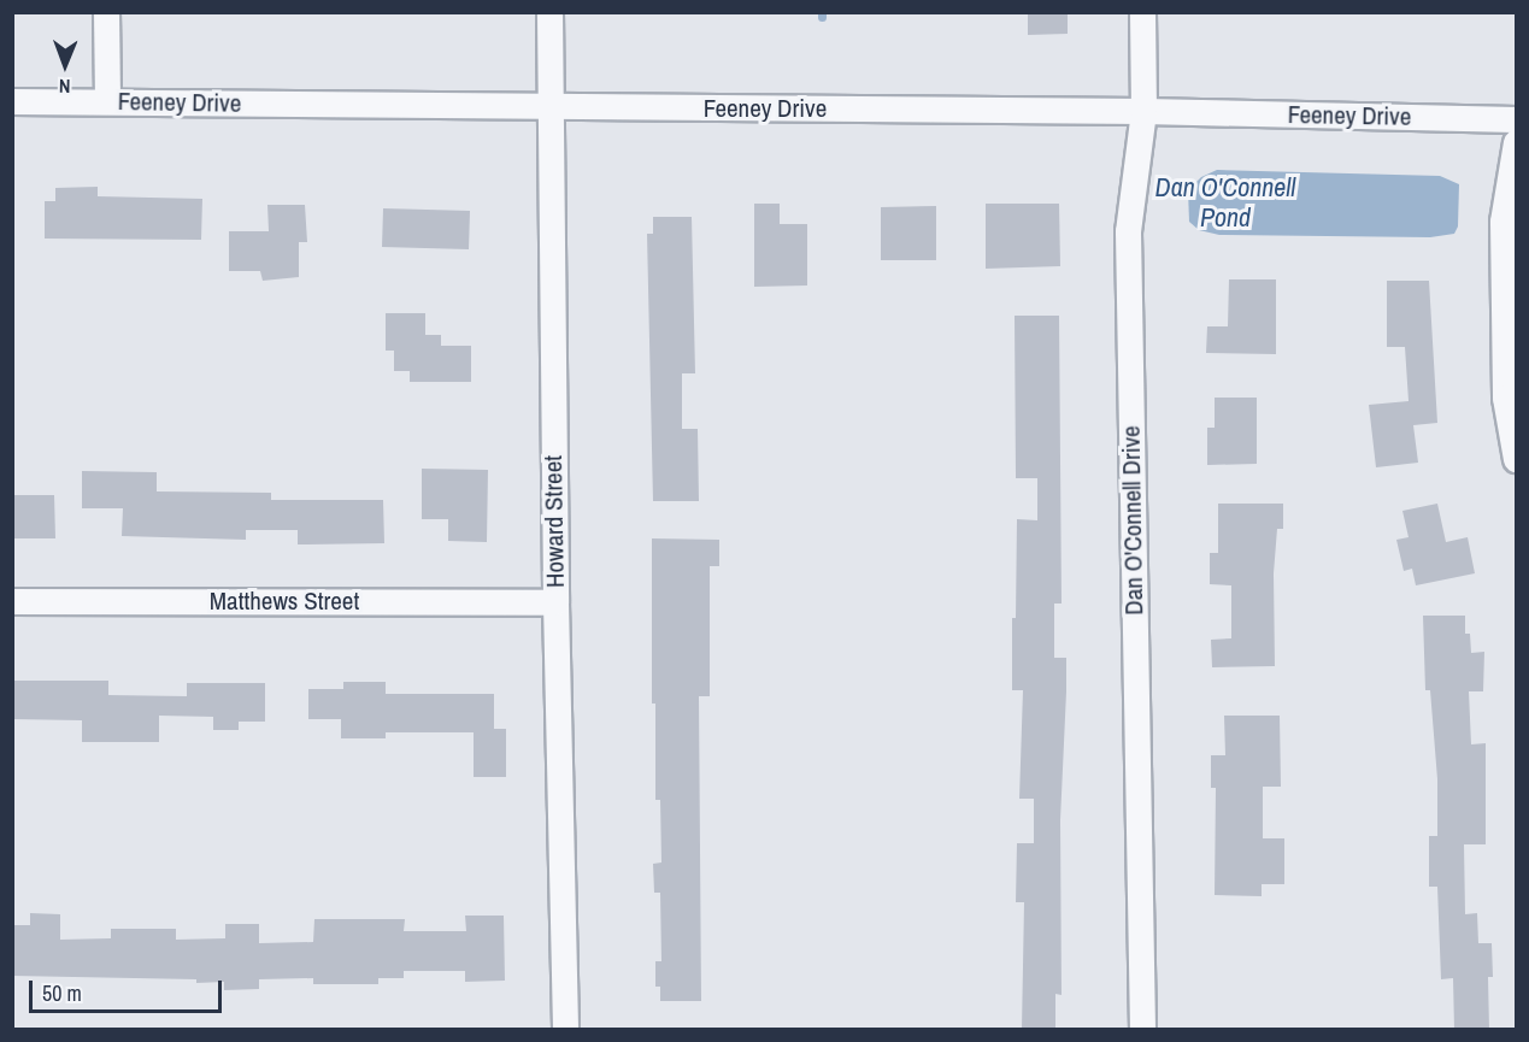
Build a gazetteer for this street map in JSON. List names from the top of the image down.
{
  "streets": {
    "street": [
      "Feeney Drive",
      "Dan O'Connell Drive",
      "Howard Street",
      "Matthews Street"
    ]
  },
  "crossings": [
    ["Feeney Drive", "Dan O'Connell Drive"],
    ["Feeney Drive", "Howard Street"],
    ["Howard Street", "Matthews Street"]
  ],
  "water": ["Dan O'Connell Pond"],
  "scale_bar": "50 m",
  "north": "bottom"
}
